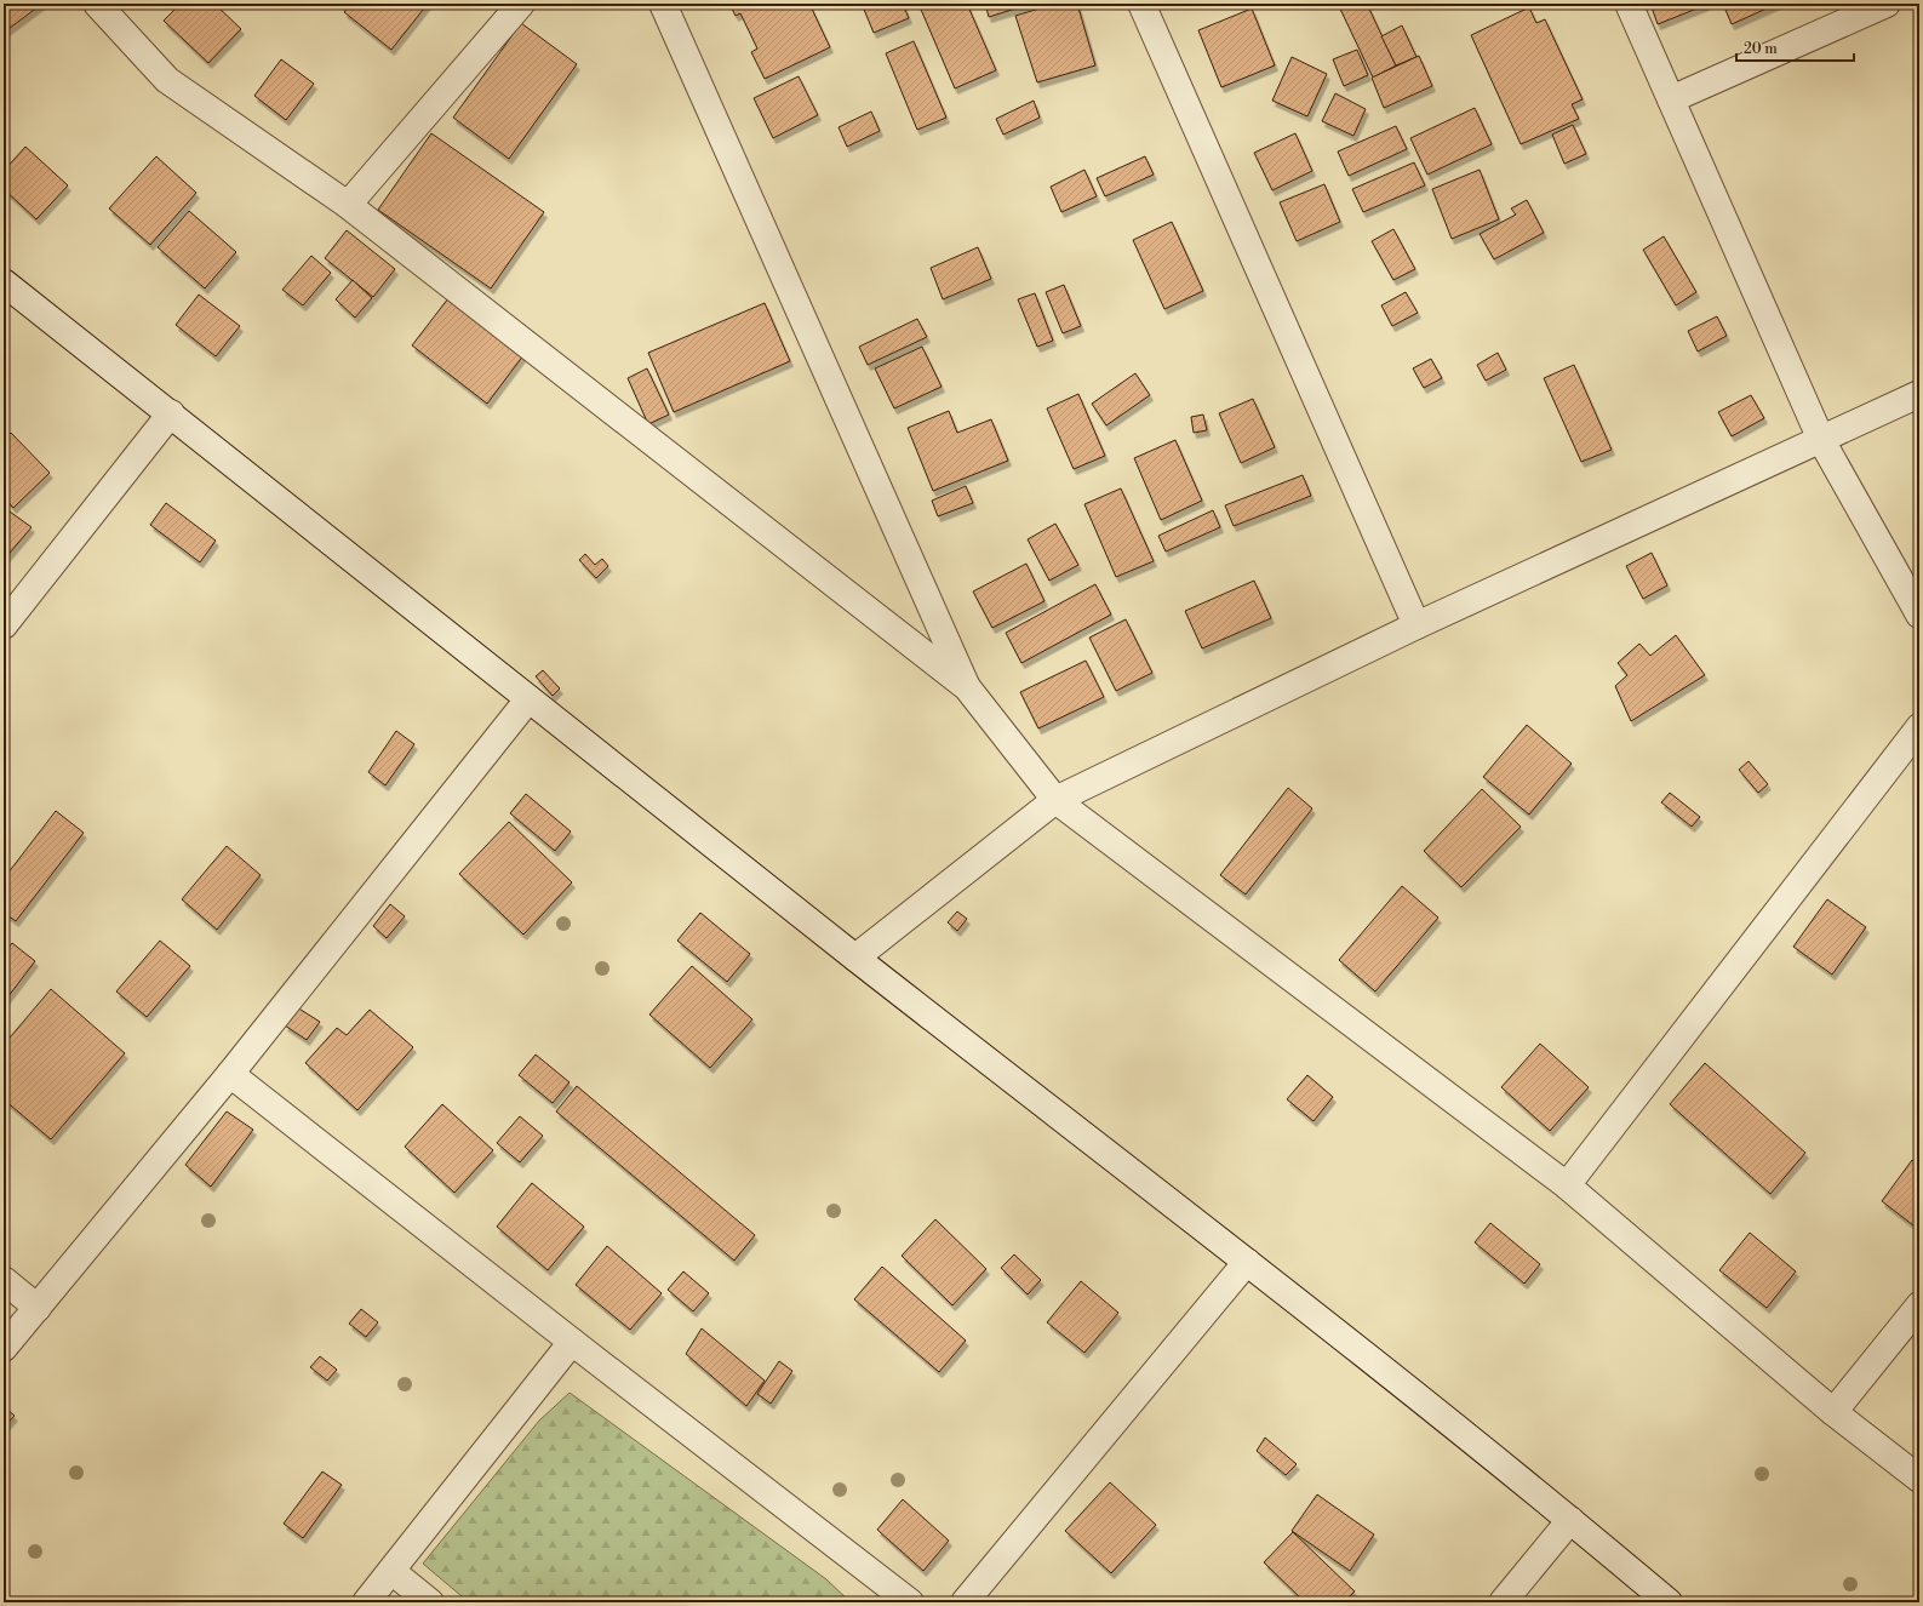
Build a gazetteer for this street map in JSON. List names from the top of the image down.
{
  "scale_bar": "20 m"
}
